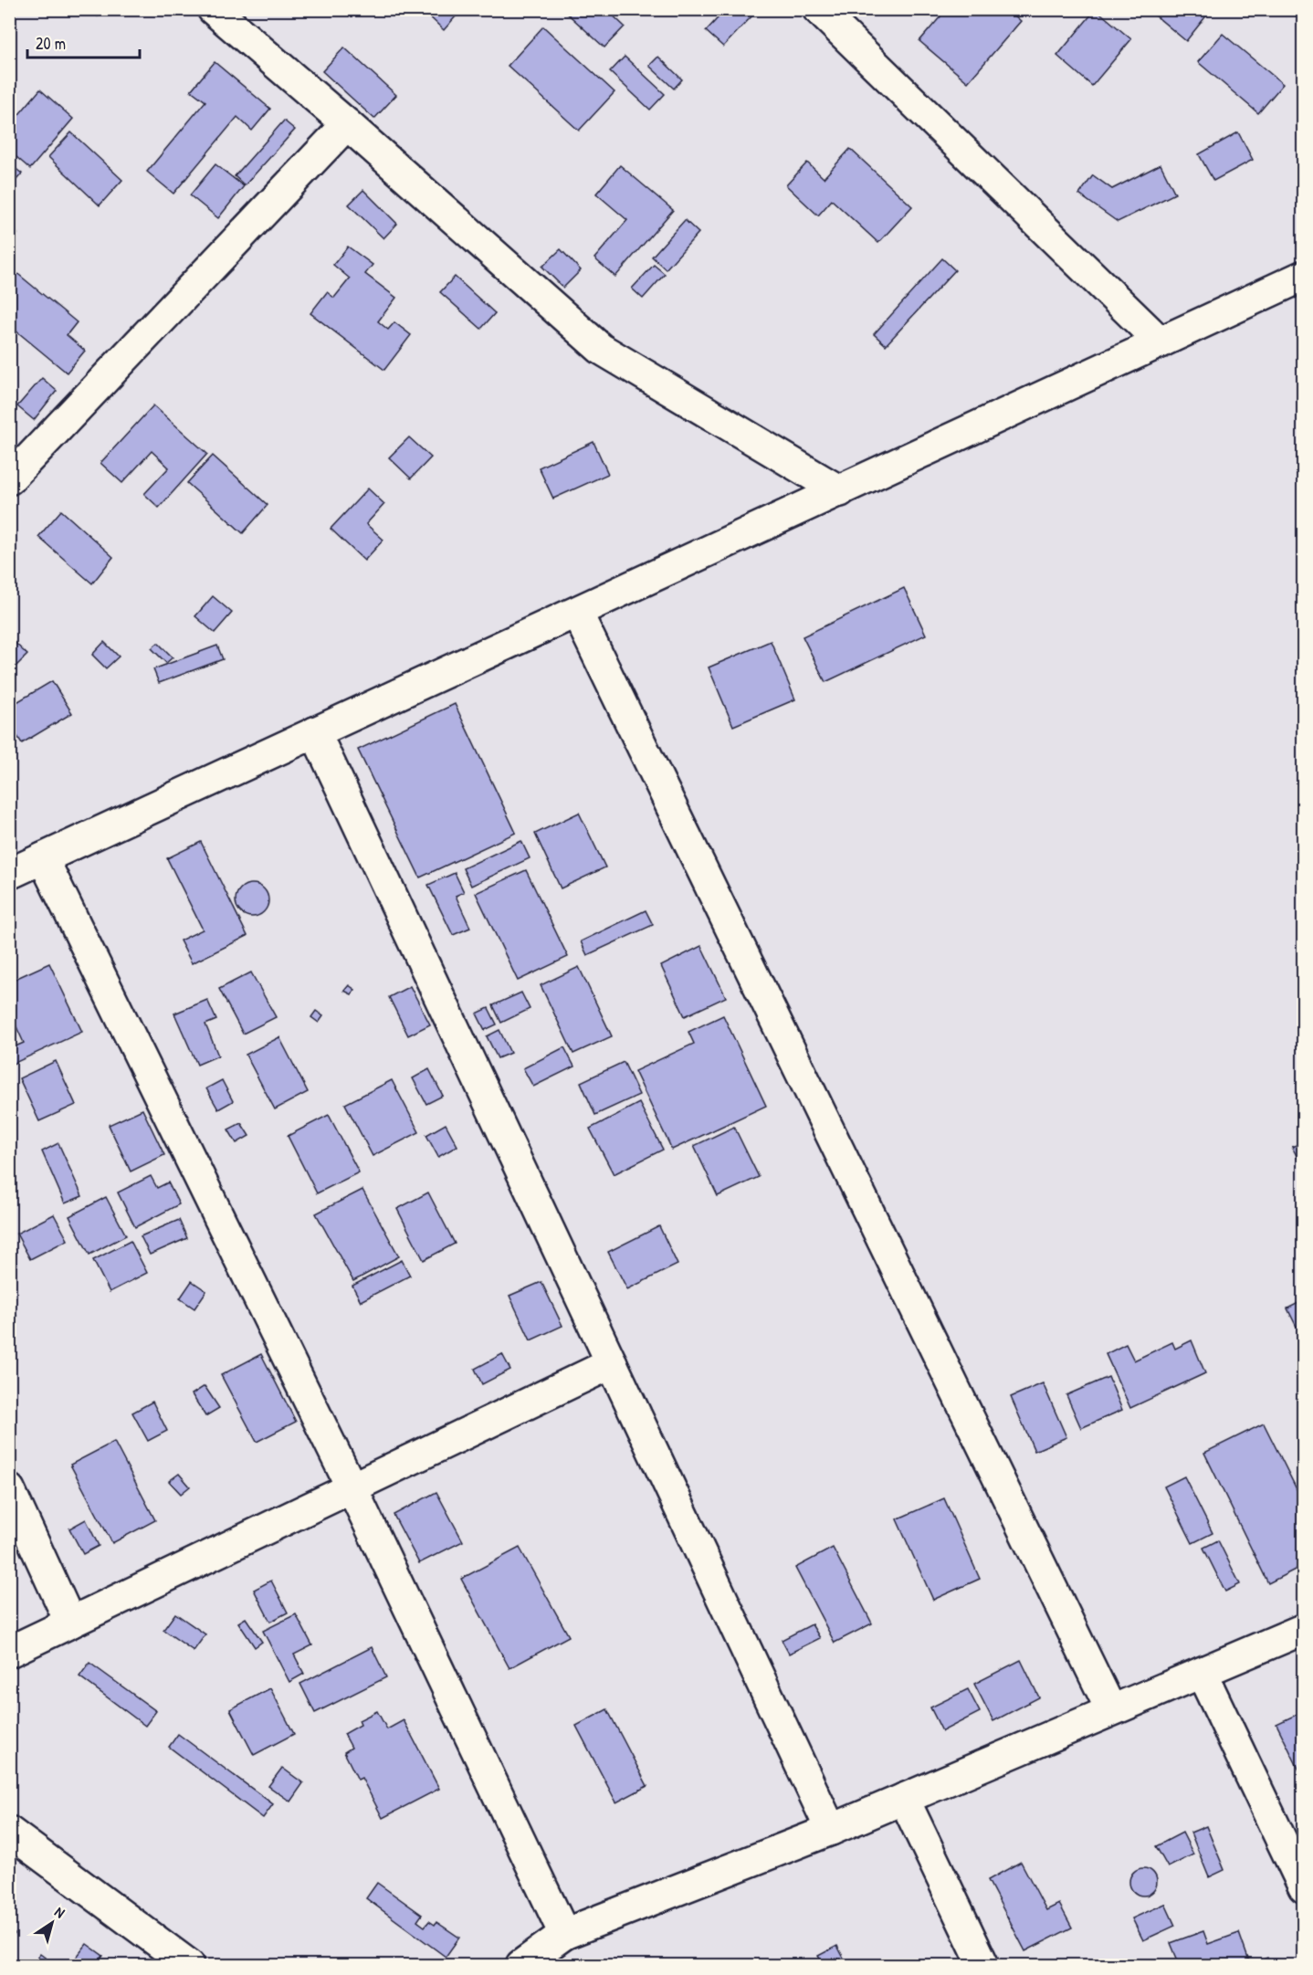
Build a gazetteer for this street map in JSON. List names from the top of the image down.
{
  "scale_bar": "20 m",
  "north": "top right"
}
